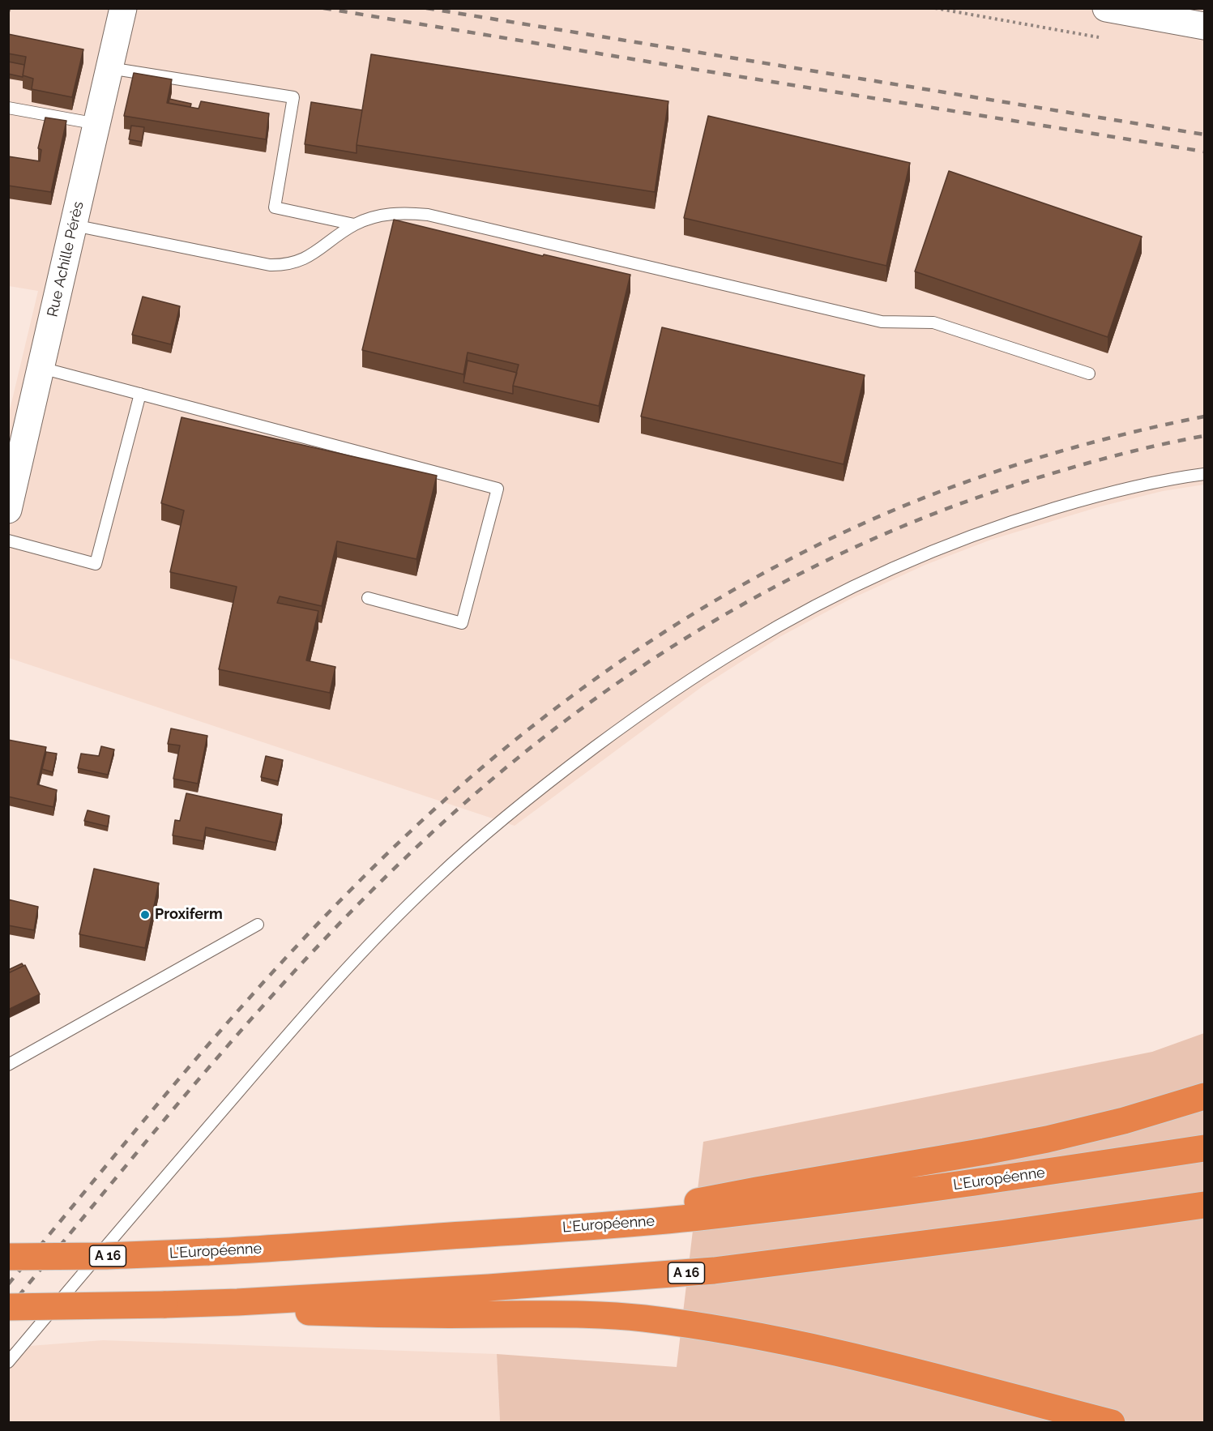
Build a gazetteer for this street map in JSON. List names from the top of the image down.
{
  "streets": {
    "highway": ["L'Européenne", "A 16"],
    "street": ["Rue Achille Pérès"]
  },
  "places": ["Proxiferm"]
}
